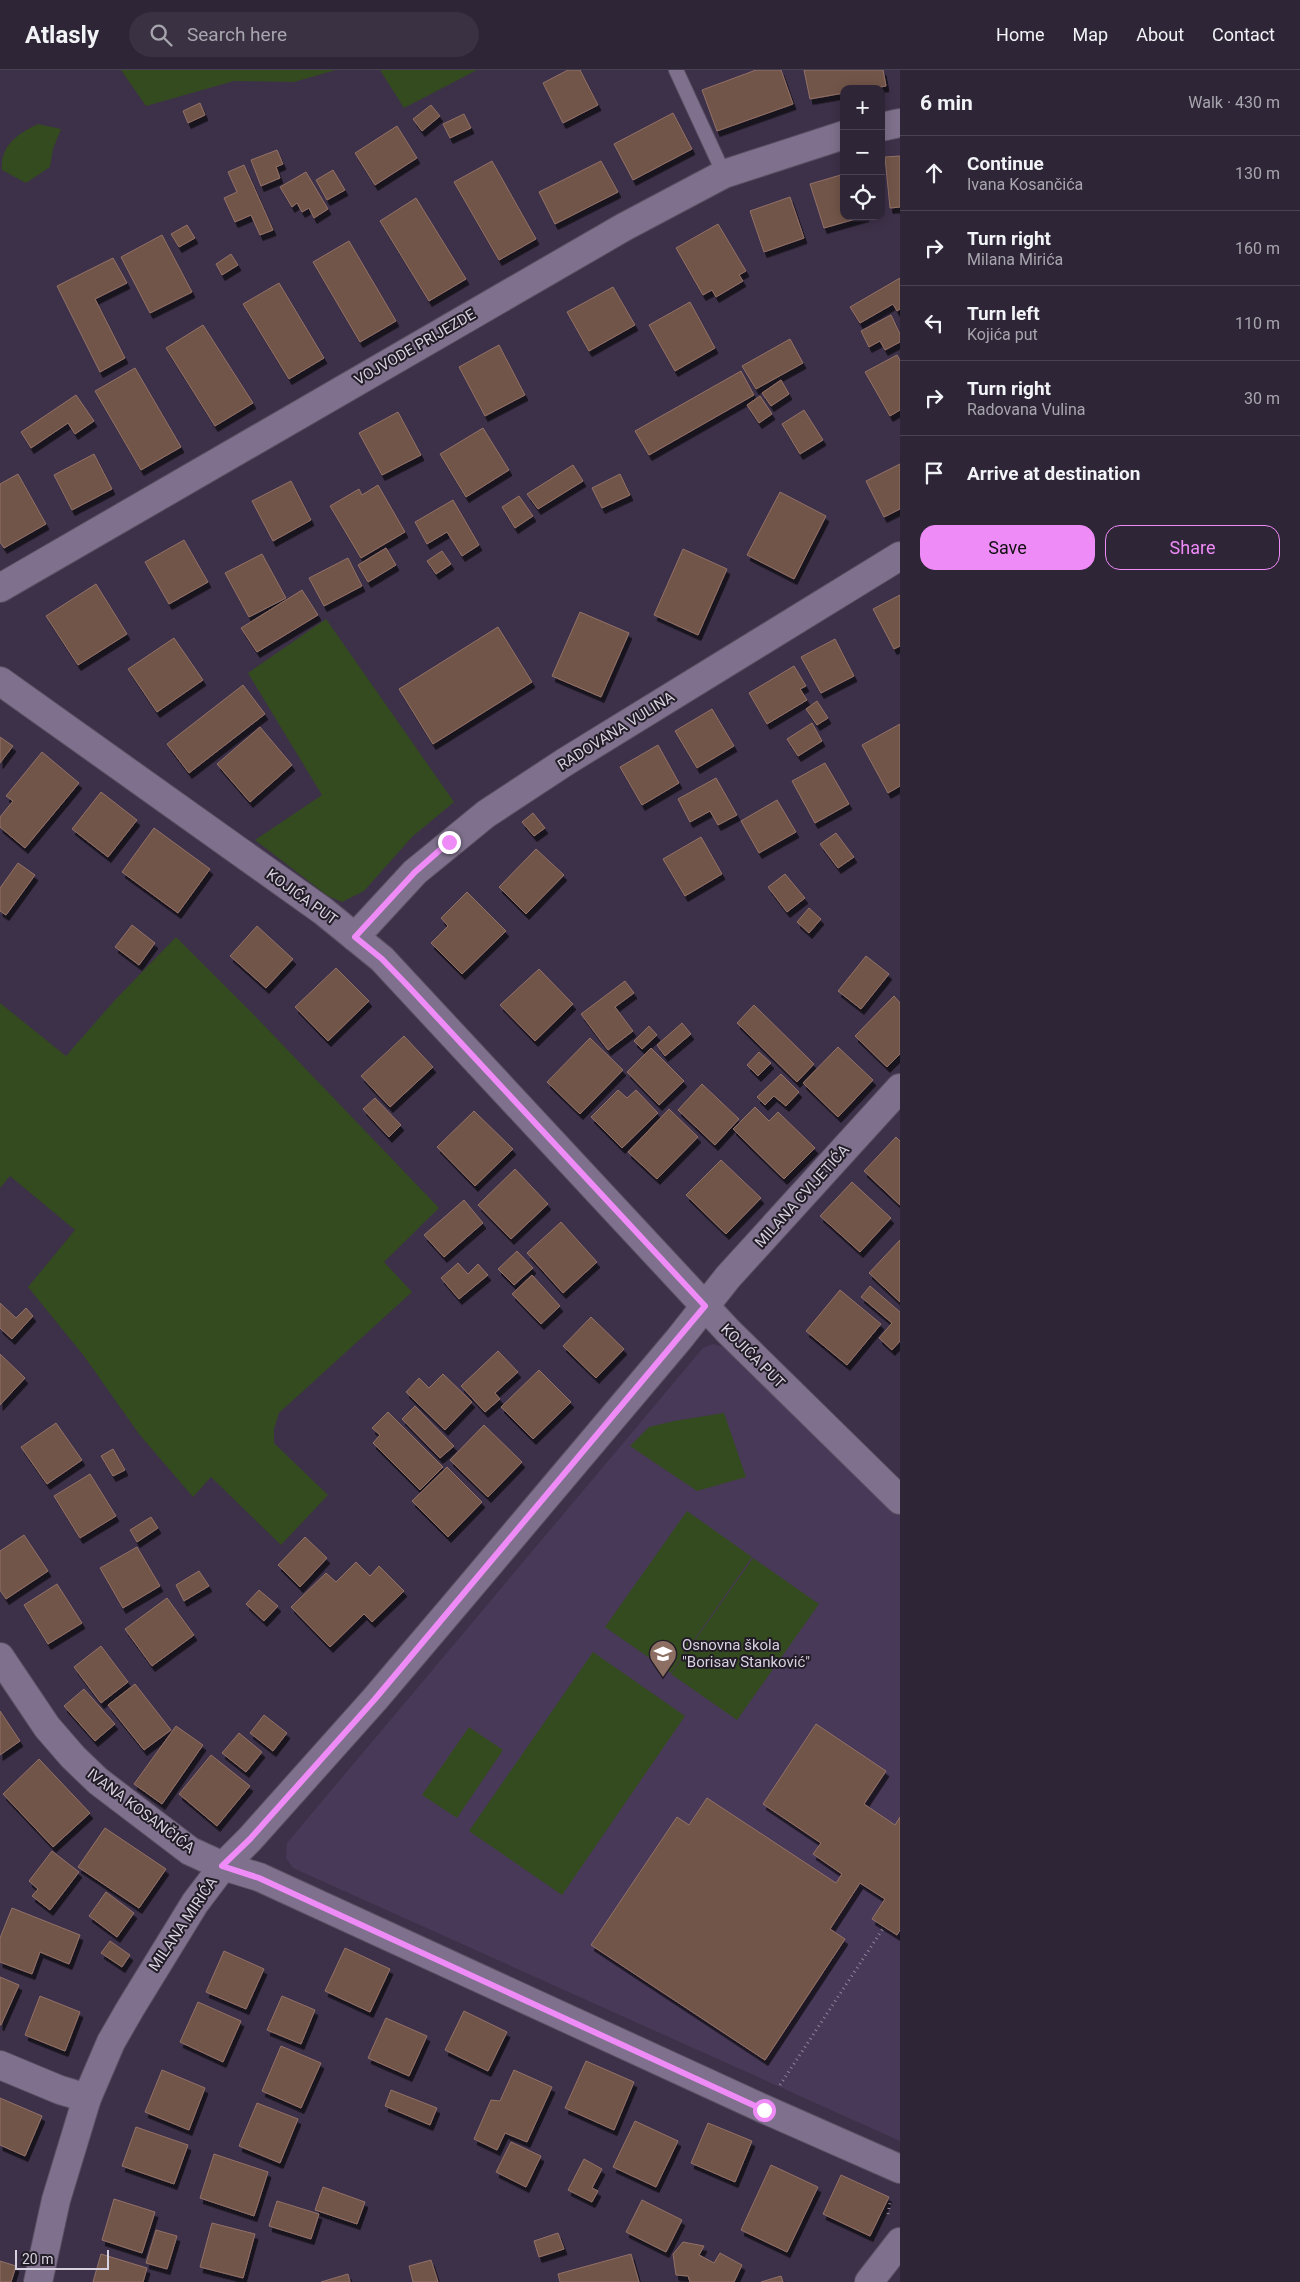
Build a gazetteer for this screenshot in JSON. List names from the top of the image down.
{
  "streets": {
    "street": [
      "VOJVODE PRIJEZDE",
      "RADOVANA VULINA",
      "KOJIĆA PUT",
      "MILANA CVIJETIĆA",
      "IVANA KOSANČIĆA",
      "MILANA MIRIĆA"
    ]
  },
  "crossings": [
    ["RADOVANA VULINA", "KOJIĆA PUT"],
    ["KOJIĆA PUT", "MILANA CVIJETIĆA"],
    ["KOJIĆA PUT", "MILANA MIRIĆA"],
    ["MILANA CVIJETIĆA", "MILANA MIRIĆA"],
    ["IVANA KOSANČIĆA", "MILANA MIRIĆA"]
  ],
  "places": {
    "school or university": ["Osnovna škola \"Borisav Stanković\""]
  },
  "scale_bar": "20 m",
  "page": {
    "header": "Atlasly",
    "search": "Search here",
    "nav": [
      "Home",
      "Map",
      "About",
      "Contact"
    ],
    "heading": ["6 min", "Walk · 430 m"],
    "map_buttons": ["+", "−"],
    "list": [
      ["Continue", "Ivana Kosančića", "130 m"],
      ["Turn right", "Milana Mirića", "160 m"],
      ["Turn left", "Kojića put", "110 m"],
      ["Turn right", "Radovana Vulina", "30 m"],
      "Arrive at destination"
    ],
    "buttons": ["Save", "Share"],
    "scale": "20 m"
  }
}
